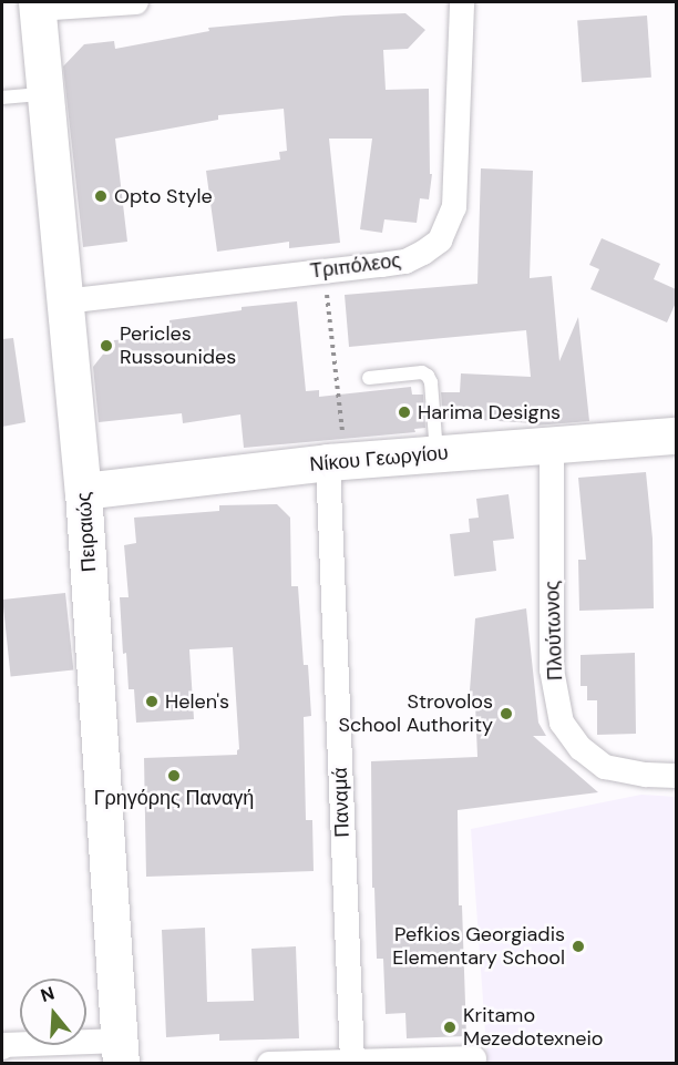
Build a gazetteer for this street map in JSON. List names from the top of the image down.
{
  "streets": {
    "street": [
      "Τριπόλεος",
      "Νίκου Γεωργίου",
      "Πειραιώς",
      "Πλούτωνος",
      "Παναμά"
    ]
  },
  "crossings": [
    ["Τριπόλεος", "Πειραιώς"],
    ["Νίκου Γεωργίου", "Πειραιώς"],
    ["Νίκου Γεωργίου", "Πλούτωνος"],
    ["Νίκου Γεωργίου", "Παναμά"]
  ],
  "places": [
    "Opto Style",
    "Pericles Russounides",
    "Harima Designs",
    "Helen's",
    "Strovolos School Authority",
    "Γρηγόρης Παναγή",
    "Pefkios Georgiadis Elementary School",
    "Kritamo Mezedotexneio"
  ],
  "north": "top"
}
